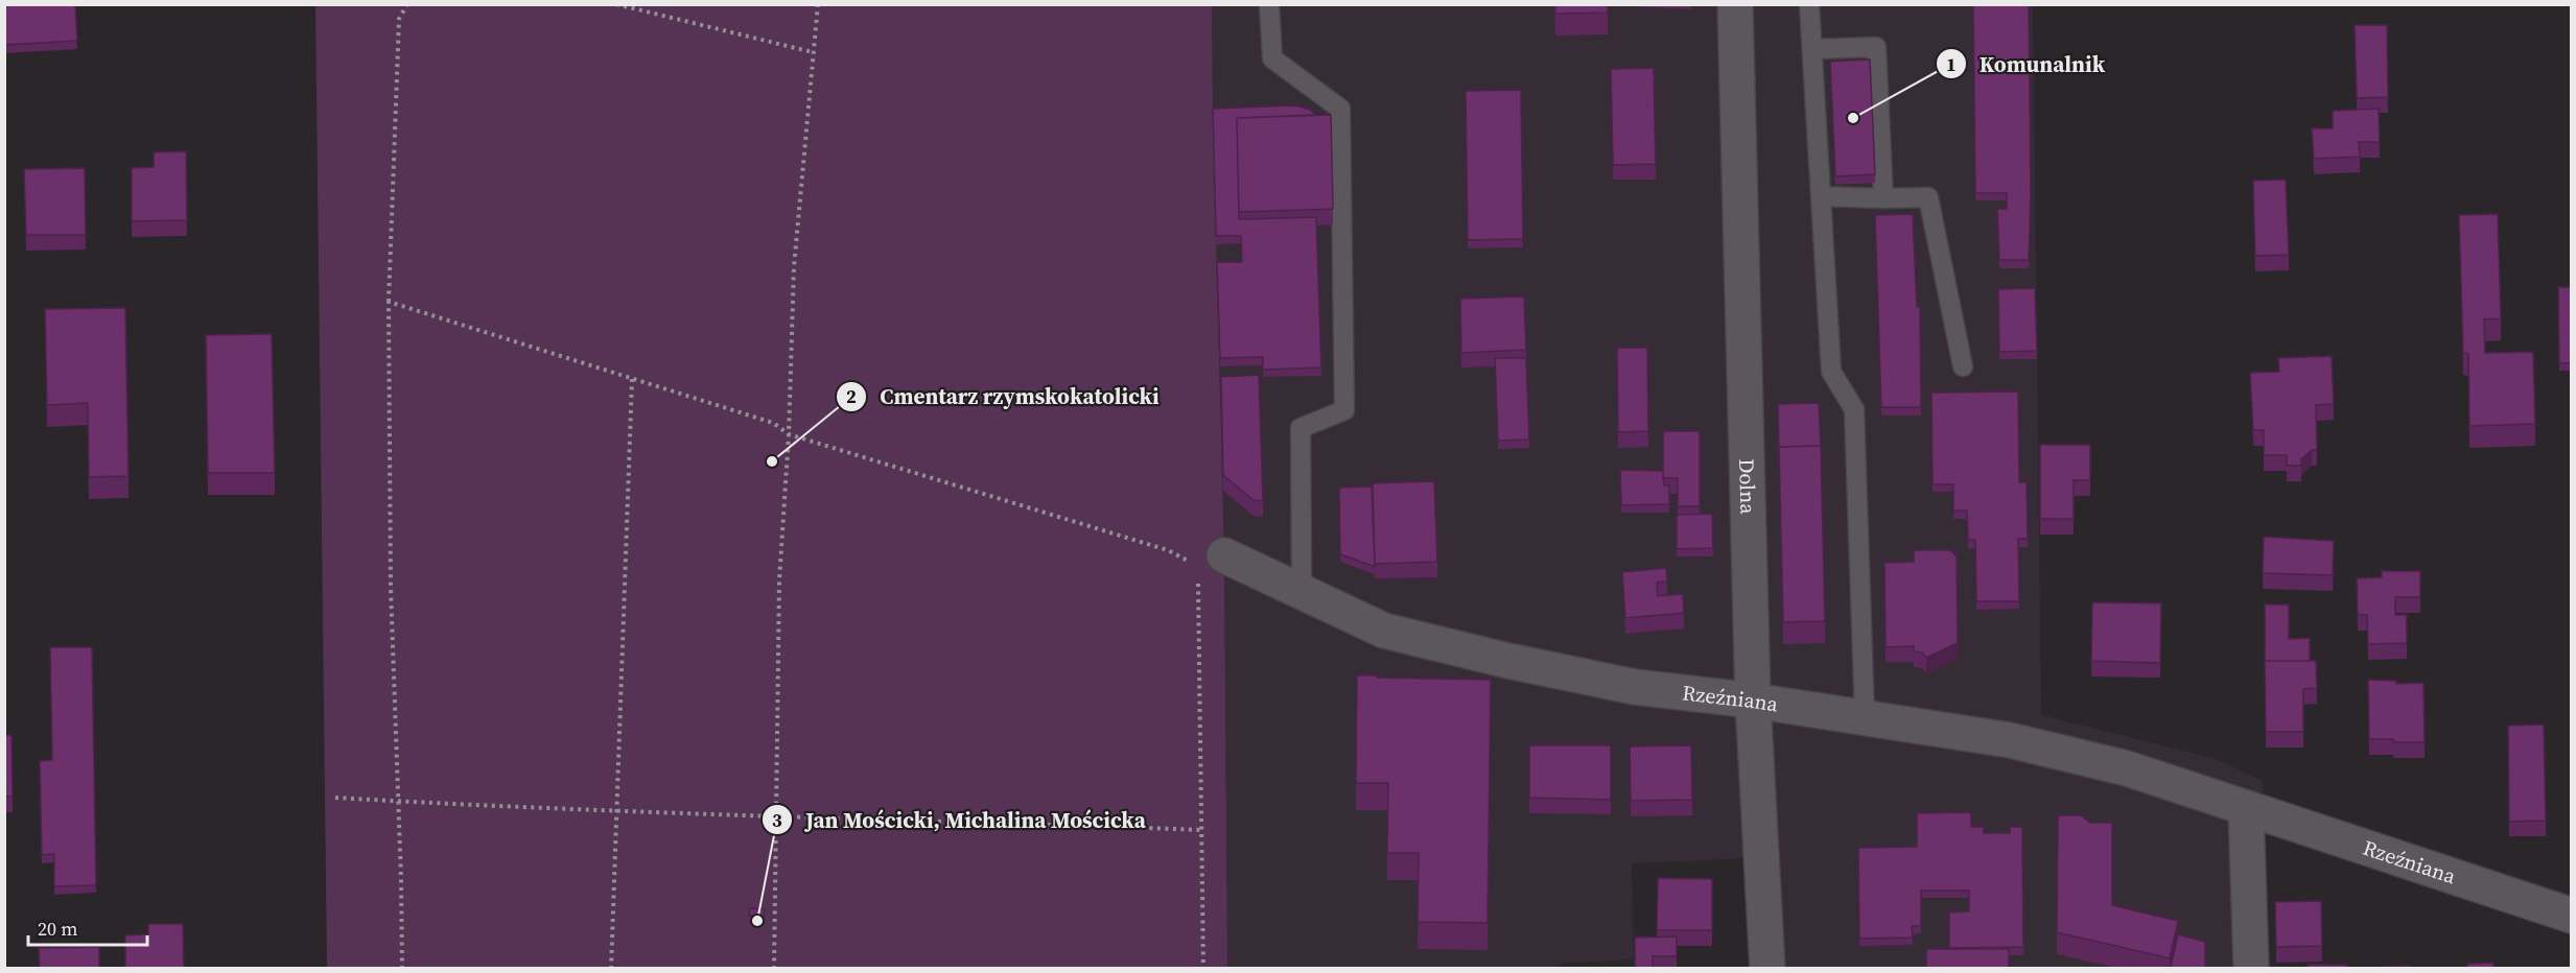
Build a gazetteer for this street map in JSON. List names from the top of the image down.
{
  "streets": {
    "street": ["Dolna", "Rzeźniana"]
  },
  "crossings": [
    ["Dolna", "Rzeźniana"]
  ],
  "places": ["Komunalnik", "Cmentarz rzymskokatolicki", "Jan Mościcki, Michalina Mościcka"],
  "scale_bar": "20 m"
}
